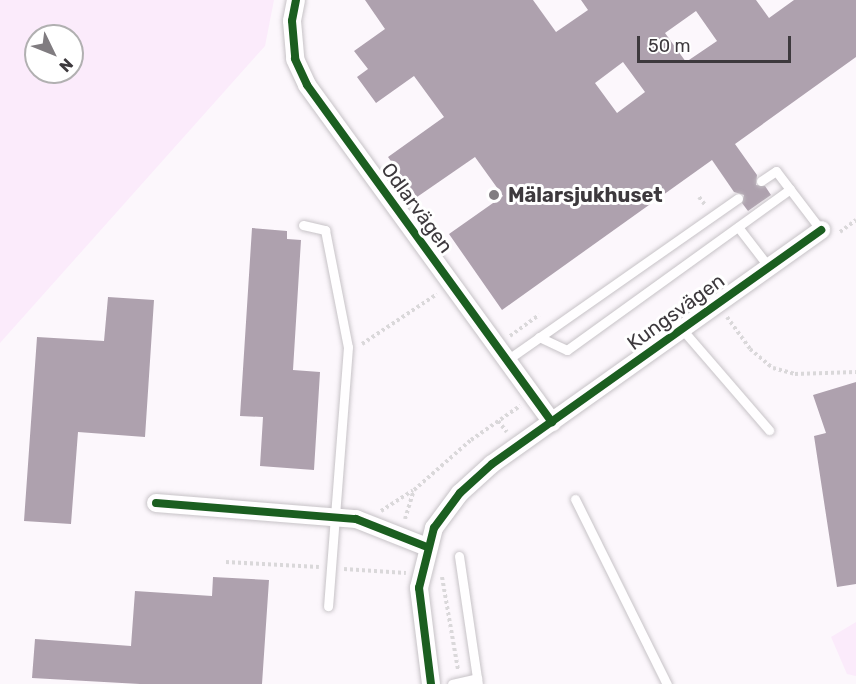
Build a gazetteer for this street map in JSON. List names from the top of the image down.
{
  "streets": {
    "street": ["Odlarvägen", "Kungsvägen"]
  },
  "crossings": [
    ["Odlarvägen", "Kungsvägen"]
  ],
  "places": ["Mälarsjukhuset"],
  "scale_bar": "50 m",
  "north": "bottom right"
}
